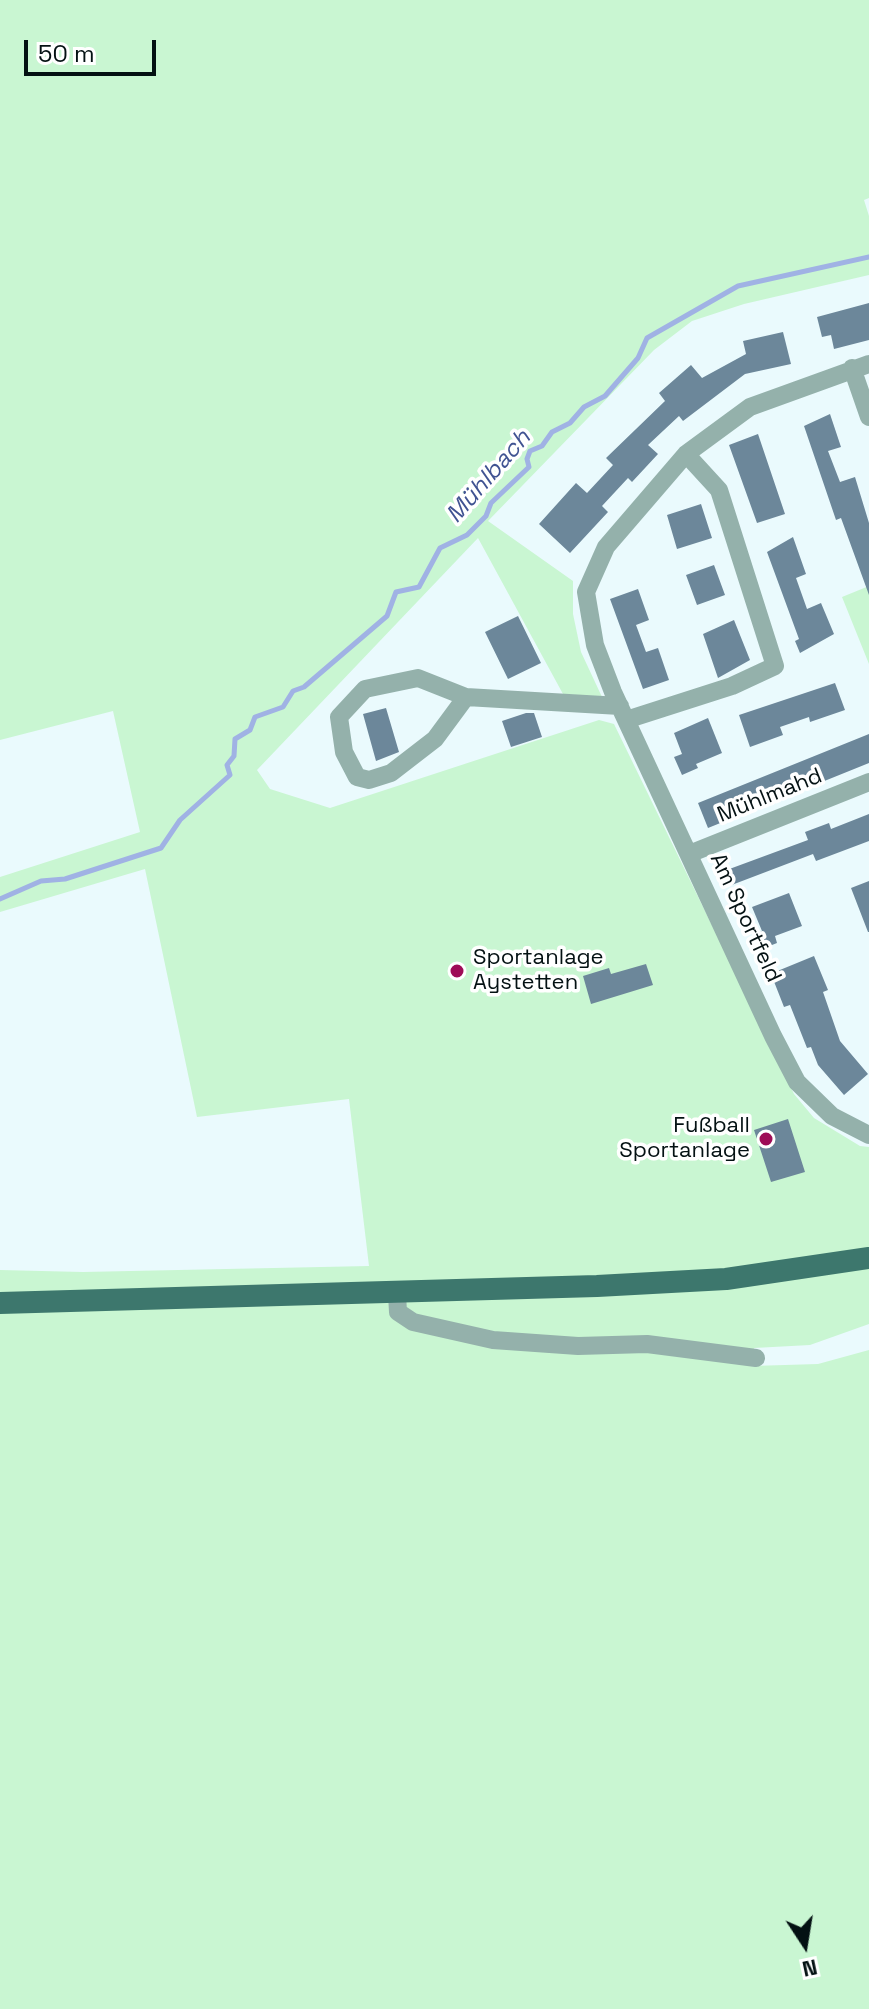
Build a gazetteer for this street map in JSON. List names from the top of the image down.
{
  "streets": {
    "street": ["Mühlmahd", "Am Sportfeld"]
  },
  "crossings": [
    ["Mühlmahd", "Am Sportfeld"]
  ],
  "water": ["Mühlbach"],
  "places": ["Sportanlage Aystetten", "Fußball Sportanlage"],
  "scale_bar": "50 m",
  "north": "bottom"
}
